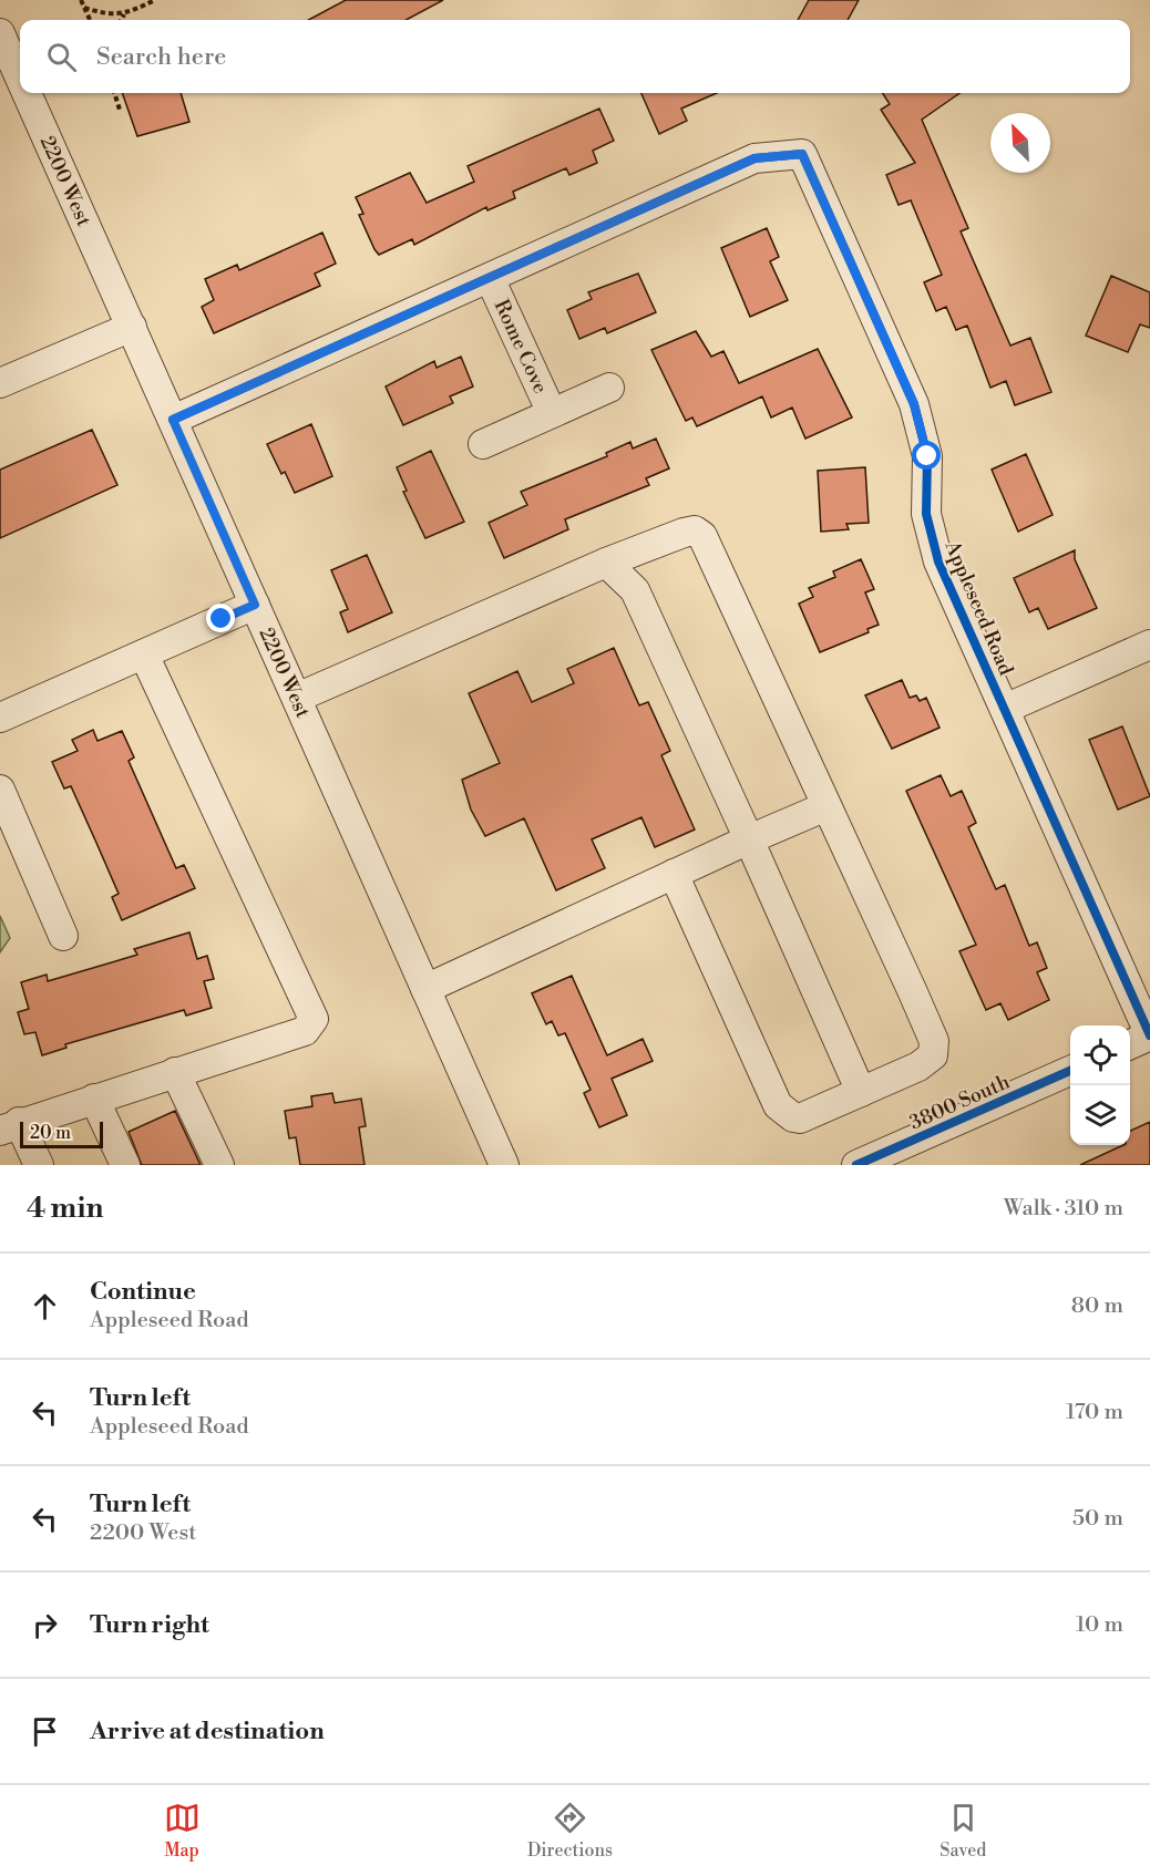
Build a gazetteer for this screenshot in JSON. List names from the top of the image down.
{
  "streets": {
    "street": [
      "2200 West",
      "Rome Cove",
      "Appleseed Road",
      "3800 South"
    ]
  },
  "crossings": [
    ["2200 West", "Appleseed Road"],
    ["Rome Cove", "Appleseed Road"]
  ],
  "scale_bar": "20 m",
  "north": "top left",
  "page": {
    "search": "Search here",
    "scale": "20 m",
    "heading": ["4 min", "Walk · 310 m"],
    "list": [
      ["Continue", "Appleseed Road", "80 m"],
      ["Turn left", "Appleseed Road", "170 m"],
      ["Turn left", "2200 West", "50 m"],
      ["Turn right", "10 m"],
      "Arrive at destination"
    ],
    "nav": ["Map", "Directions", "Saved"]
  }
}
